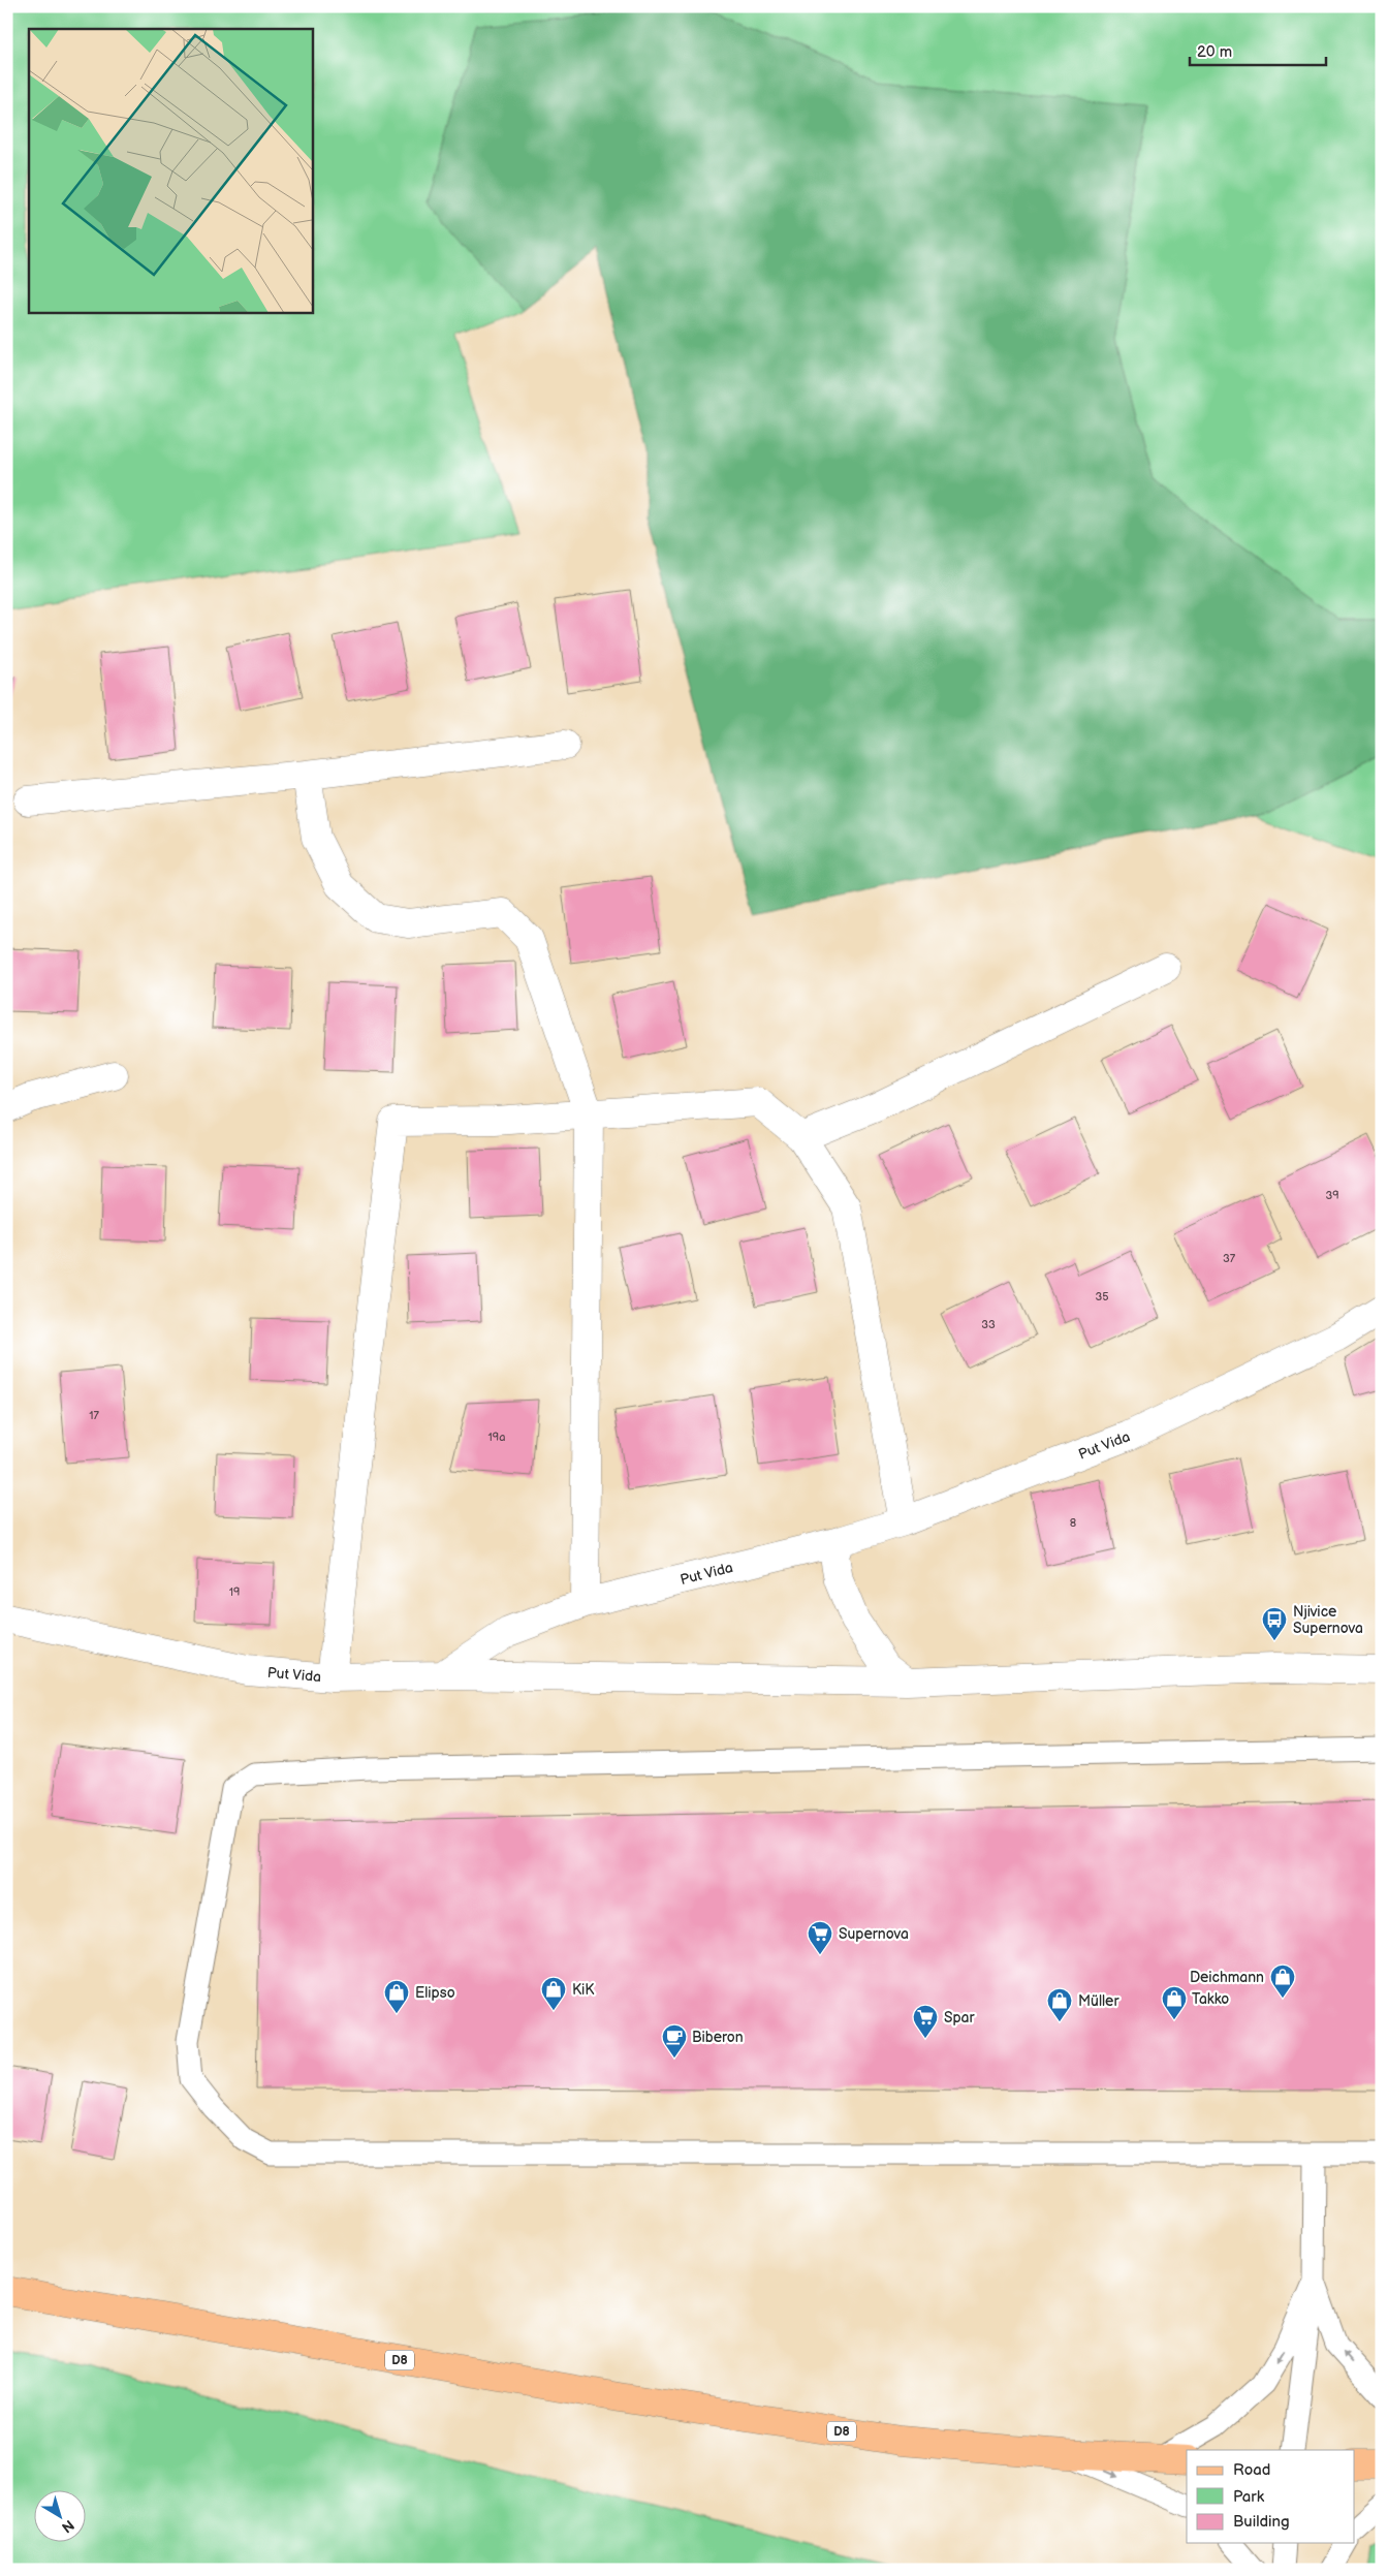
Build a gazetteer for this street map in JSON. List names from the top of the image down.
{
  "streets": {
    "main road": ["D8"],
    "street": ["Put Vida"]
  },
  "places": {
    "bus stop": ["Njivice Supernova"],
    "supermarket": ["Supernova", "Spar"],
    "shop": [
      "Deichmann",
      "KiK",
      "Elipso",
      "Takko",
      "Müller"
    ],
    "cafe": ["Biberon"]
  },
  "house_numbers": [
    "39",
    "37",
    "35",
    "33",
    "17",
    "19a",
    "8",
    "19"
  ],
  "legend": ["Road", "Park", "Building"],
  "scale_bar": "20 m",
  "north": "bottom right"
}
